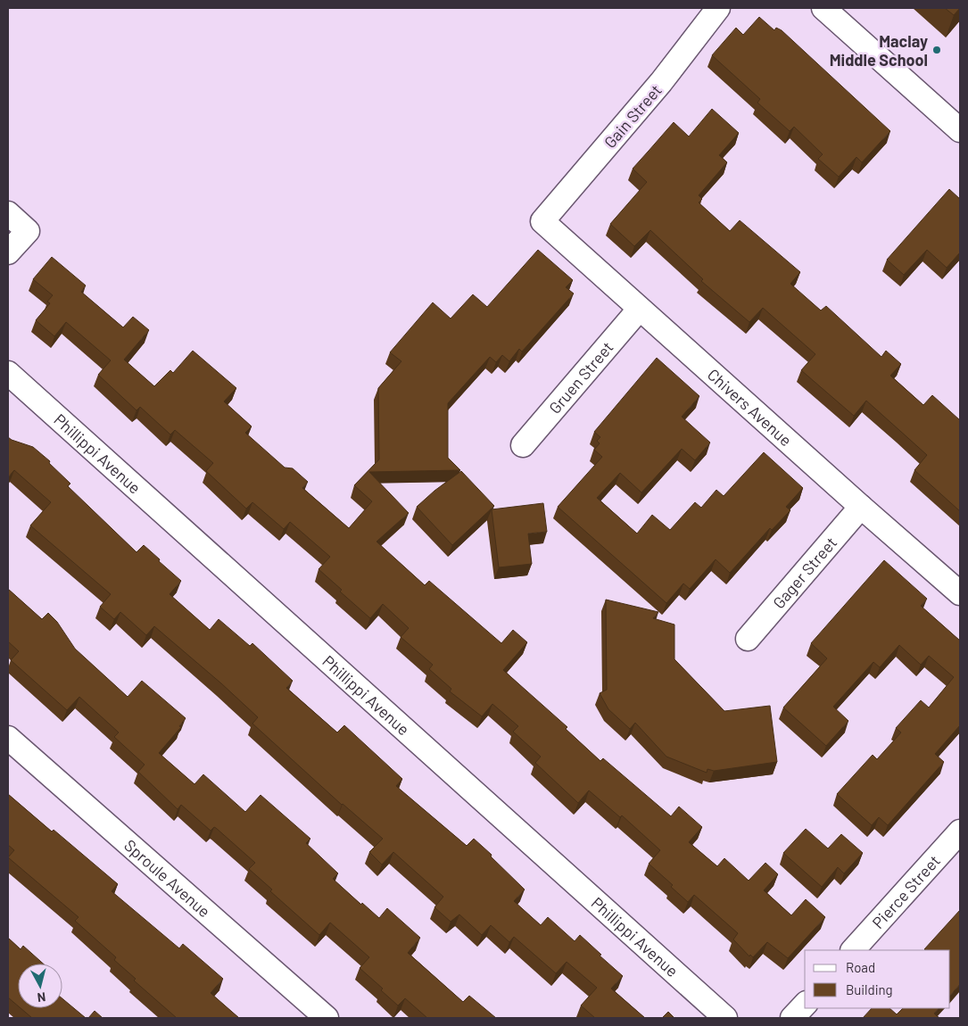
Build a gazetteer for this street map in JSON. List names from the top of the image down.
{
  "streets": {
    "street": [
      "Gain Street",
      "Gruen Street",
      "Chivers Avenue",
      "Phillippi Avenue",
      "Gager Street",
      "Sproule Avenue",
      "Pierce Street"
    ]
  },
  "crossings": [
    ["Gain Street", "Chivers Avenue"],
    ["Gruen Street", "Chivers Avenue"],
    ["Chivers Avenue", "Gager Street"]
  ],
  "places": ["Maclay Middle School"],
  "legend": ["Road", "Building"],
  "north": "bottom"
}
